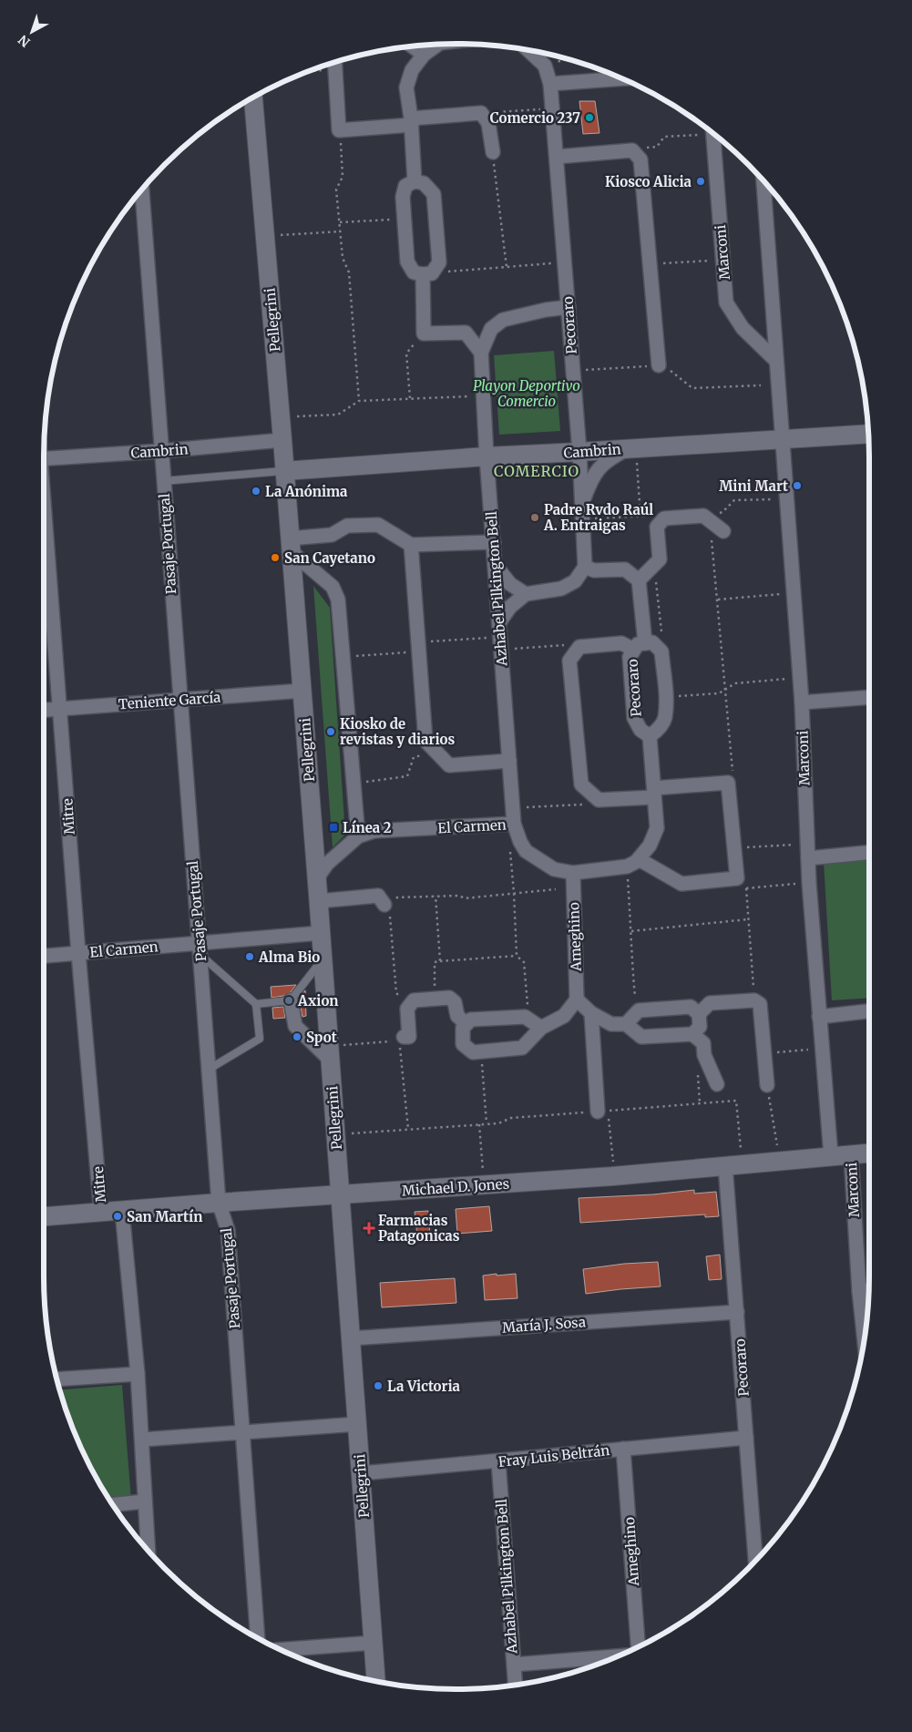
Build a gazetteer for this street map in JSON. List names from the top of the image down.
{
  "streets": {
    "street": [
      "Marconi",
      "Pellegrini",
      "Pecoraro",
      "Cambrin",
      "Pasaje Portugal",
      "Azhabel Pilkington Bell",
      "Teniente García",
      "Mitre",
      "El Carmen",
      "Ameghino",
      "Michael D. Jones",
      "María J. Sosa",
      "Fray Luis Beltrán"
    ]
  },
  "crossings": [
    ["Marconi", "Cambrin"],
    ["Marconi", "Michael D. Jones"],
    ["Pellegrini", "Cambrin"],
    ["Pellegrini", "Teniente García"],
    ["Pellegrini", "El Carmen"],
    ["Pellegrini", "Michael D. Jones"],
    ["Pellegrini", "María J. Sosa"],
    ["Pellegrini", "Fray Luis Beltrán"],
    ["Pecoraro", "Cambrin"],
    ["Pecoraro", "Azhabel Pilkington Bell"],
    ["Pecoraro", "Michael D. Jones"],
    ["Pecoraro", "María J. Sosa"],
    ["Pecoraro", "Fray Luis Beltrán"],
    ["Cambrin", "Pasaje Portugal"],
    ["Cambrin", "Azhabel Pilkington Bell"],
    ["Pasaje Portugal", "Teniente García"],
    ["Pasaje Portugal", "El Carmen"],
    ["Pasaje Portugal", "Michael D. Jones"],
    ["Azhabel Pilkington Bell", "El Carmen"],
    ["Azhabel Pilkington Bell", "Fray Luis Beltrán"],
    ["Teniente García", "Mitre"],
    ["Mitre", "El Carmen"],
    ["Mitre", "Michael D. Jones"],
    ["El Carmen", "Ameghino"],
    ["Ameghino", "Fray Luis Beltrán"]
  ],
  "districts": ["COMERCIO"],
  "parks": ["Playon Deportivo Comercio"],
  "places": {
    "other": [
      "Comercio 237",
      "Kiosco Alicia",
      "Mini Mart",
      "La Anónima",
      "Padre Rvdo Raúl A. Entraigas",
      "San Cayetano",
      "Kiosko de revistas y diarios",
      "Alma Bio",
      "Axion",
      "Spot",
      "San Martín",
      "La Victoria"
    ],
    "transit": ["Línea 2"],
    "health": ["Farmacias Patagonicas"]
  },
  "north": "bottom left"
}
